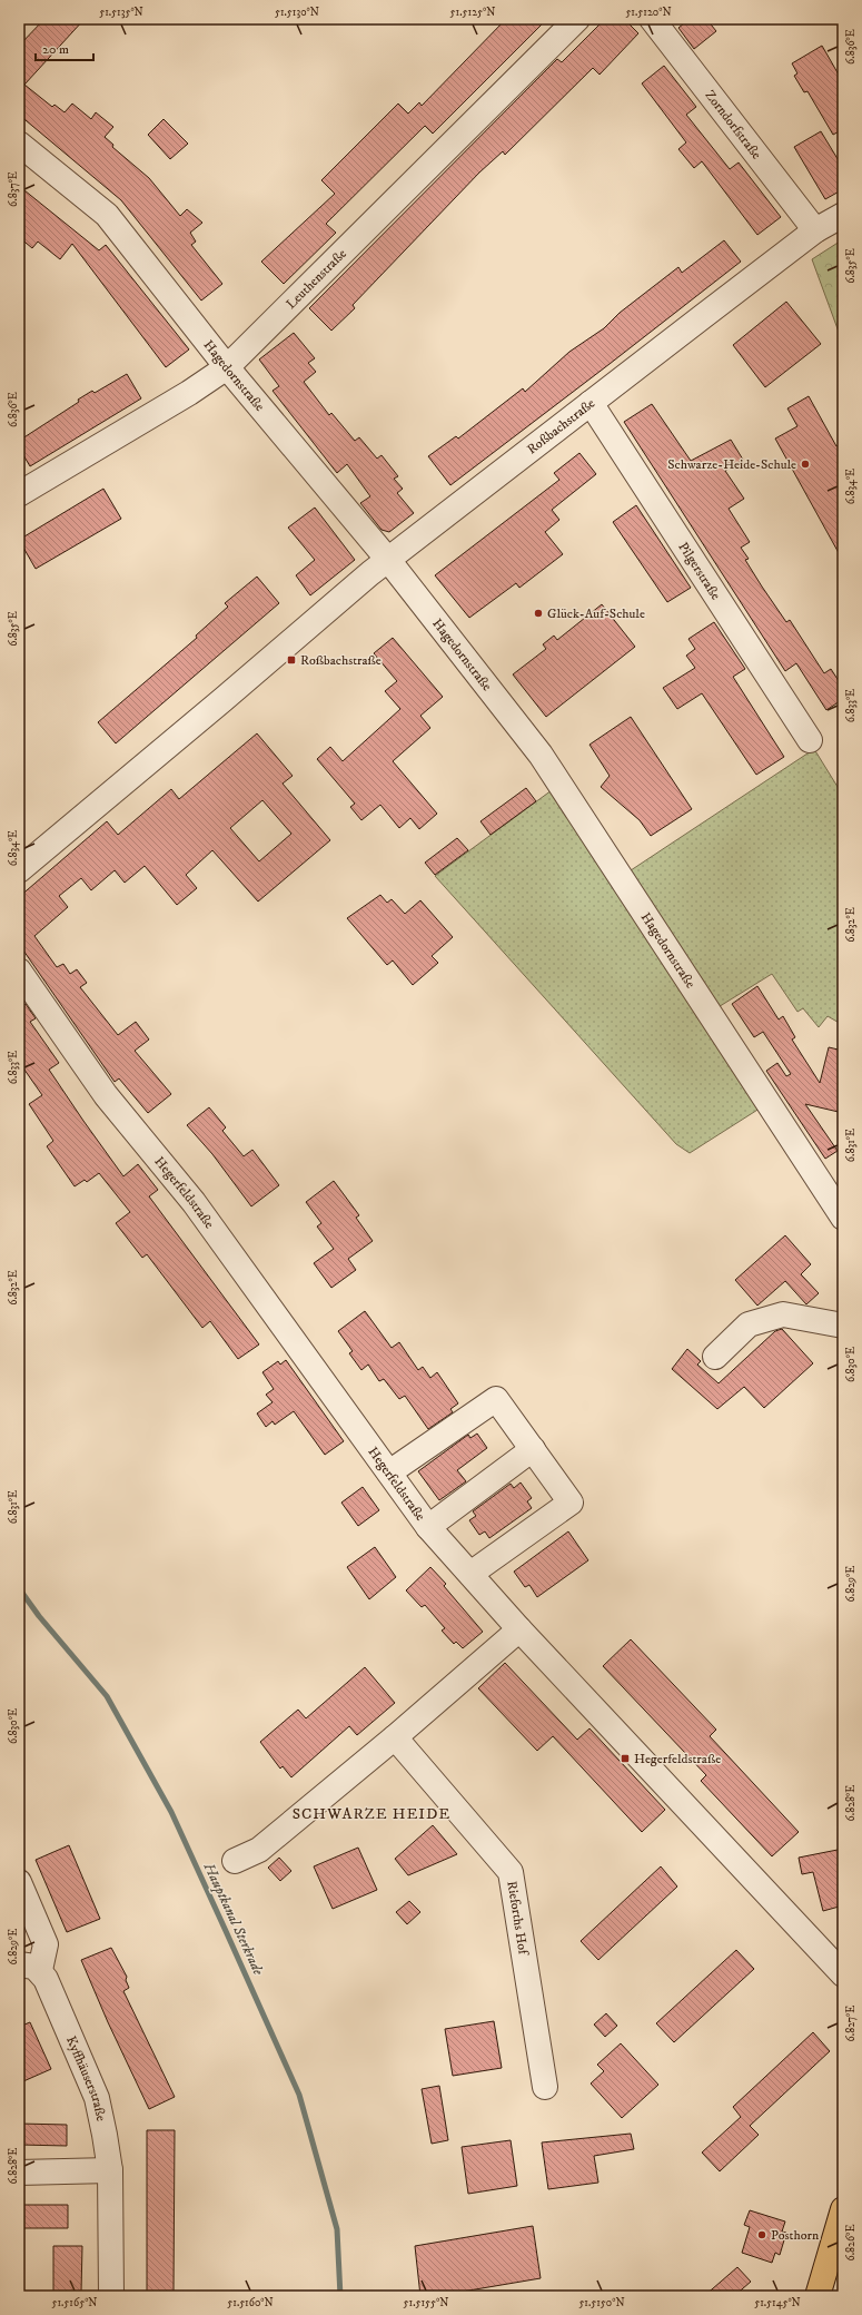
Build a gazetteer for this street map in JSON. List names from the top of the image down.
{
  "streets": {
    "street": [
      "Zorndorfstraße",
      "Leuthenstraße",
      "Hagedornstraße",
      "Roßbachstraße",
      "Pilgerstraße",
      "Hegerfeldstraße",
      "Rieforths Hof",
      "Kyffhäuserstraße"
    ]
  },
  "crossings": [
    ["Zorndorfstraße", "Roßbachstraße"],
    ["Leuthenstraße", "Hagedornstraße"],
    ["Hagedornstraße", "Roßbachstraße"],
    ["Roßbachstraße", "Pilgerstraße"]
  ],
  "districts": ["SCHWARZE HEIDE"],
  "water": ["Hauptkanal Sterkrade"],
  "places": {
    "other": ["Schwarze-Heide-Schule", "Glück-Auf-Schule", "Posthorn"],
    "transit": ["Roßbachstraße", "Hegerfeldstraße"]
  },
  "scale_bar": "20 m",
  "coordinates": [
    "51.5135°N",
    "51.5130°N",
    "51.5125°N",
    "51.5120°N",
    "6.836°E",
    "6.837°E",
    "6.835°E",
    "6.834°E",
    "6.833°E",
    "6.832°E",
    "6.831°E",
    "6.830°E",
    "6.829°E",
    "6.828°E",
    "6.827°E",
    "6.826°E",
    "51.5165°N",
    "51.5160°N",
    "51.5155°N",
    "51.5150°N",
    "51.5145°N"
  ]
}
